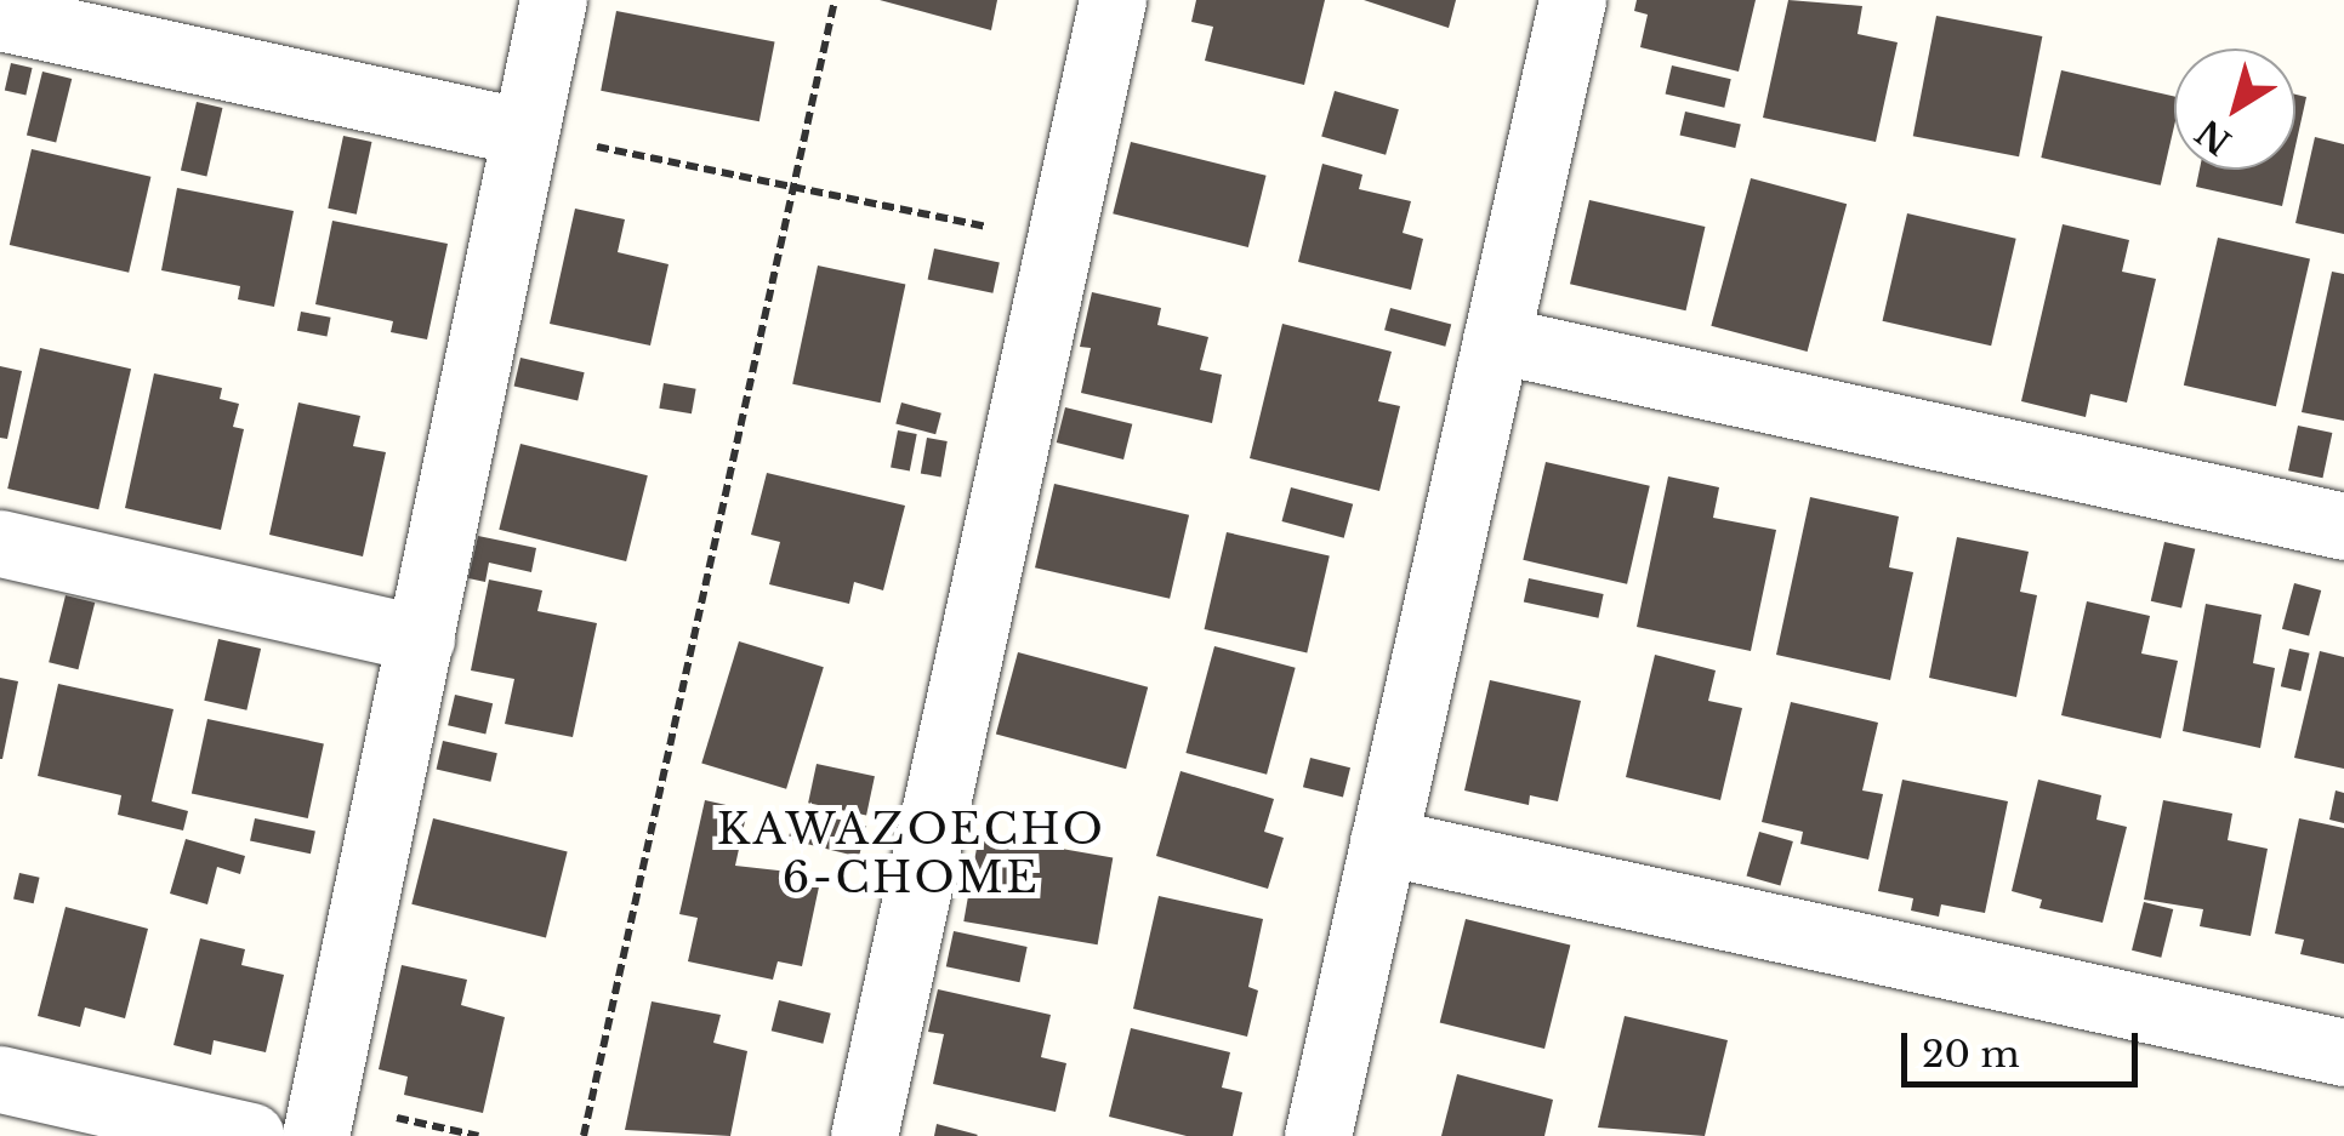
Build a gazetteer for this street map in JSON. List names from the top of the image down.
{
  "districts": ["KAWAZOECHO 6-CHOME"],
  "scale_bar": "20 m",
  "north": "bottom left"
}
